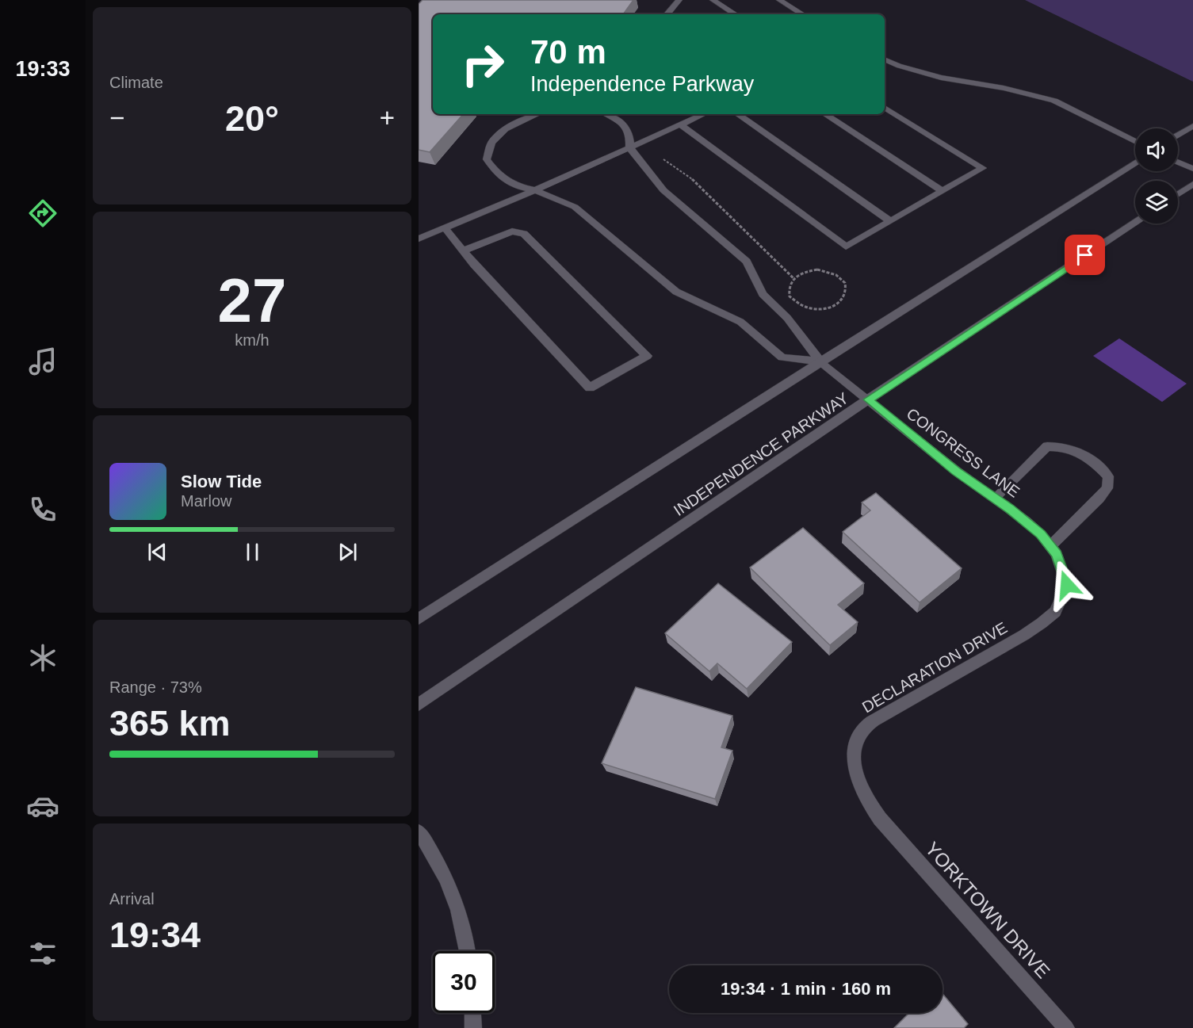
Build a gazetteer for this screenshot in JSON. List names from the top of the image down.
{
  "streets": {
    "main road": [
      "CONGRESS LANE",
      "INDEPENDENCE PARKWAY",
      "DECLARATION DRIVE",
      "YORKTOWN DRIVE"
    ]
  },
  "crossings": [
    ["CONGRESS LANE", "INDEPENDENCE PARKWAY"],
    ["CONGRESS LANE", "DECLARATION DRIVE"],
    ["DECLARATION DRIVE", "YORKTOWN DRIVE"]
  ],
  "page": {
    "tabs": "19:33",
    "tile": [
      "Climate",
      ["27", "km/h"],
      ["Range · 73%", "365 km"],
      ["Arrival", "19:34"]
    ],
    "turn": ["70 m", "Independence Parkway"],
    "heat": ["−", "20°", "+"],
    "song": ["Slow Tide", "Marlow"],
    "limit": "30",
    "trip": "19:34 · 1 min · 160 m"
  }
}
